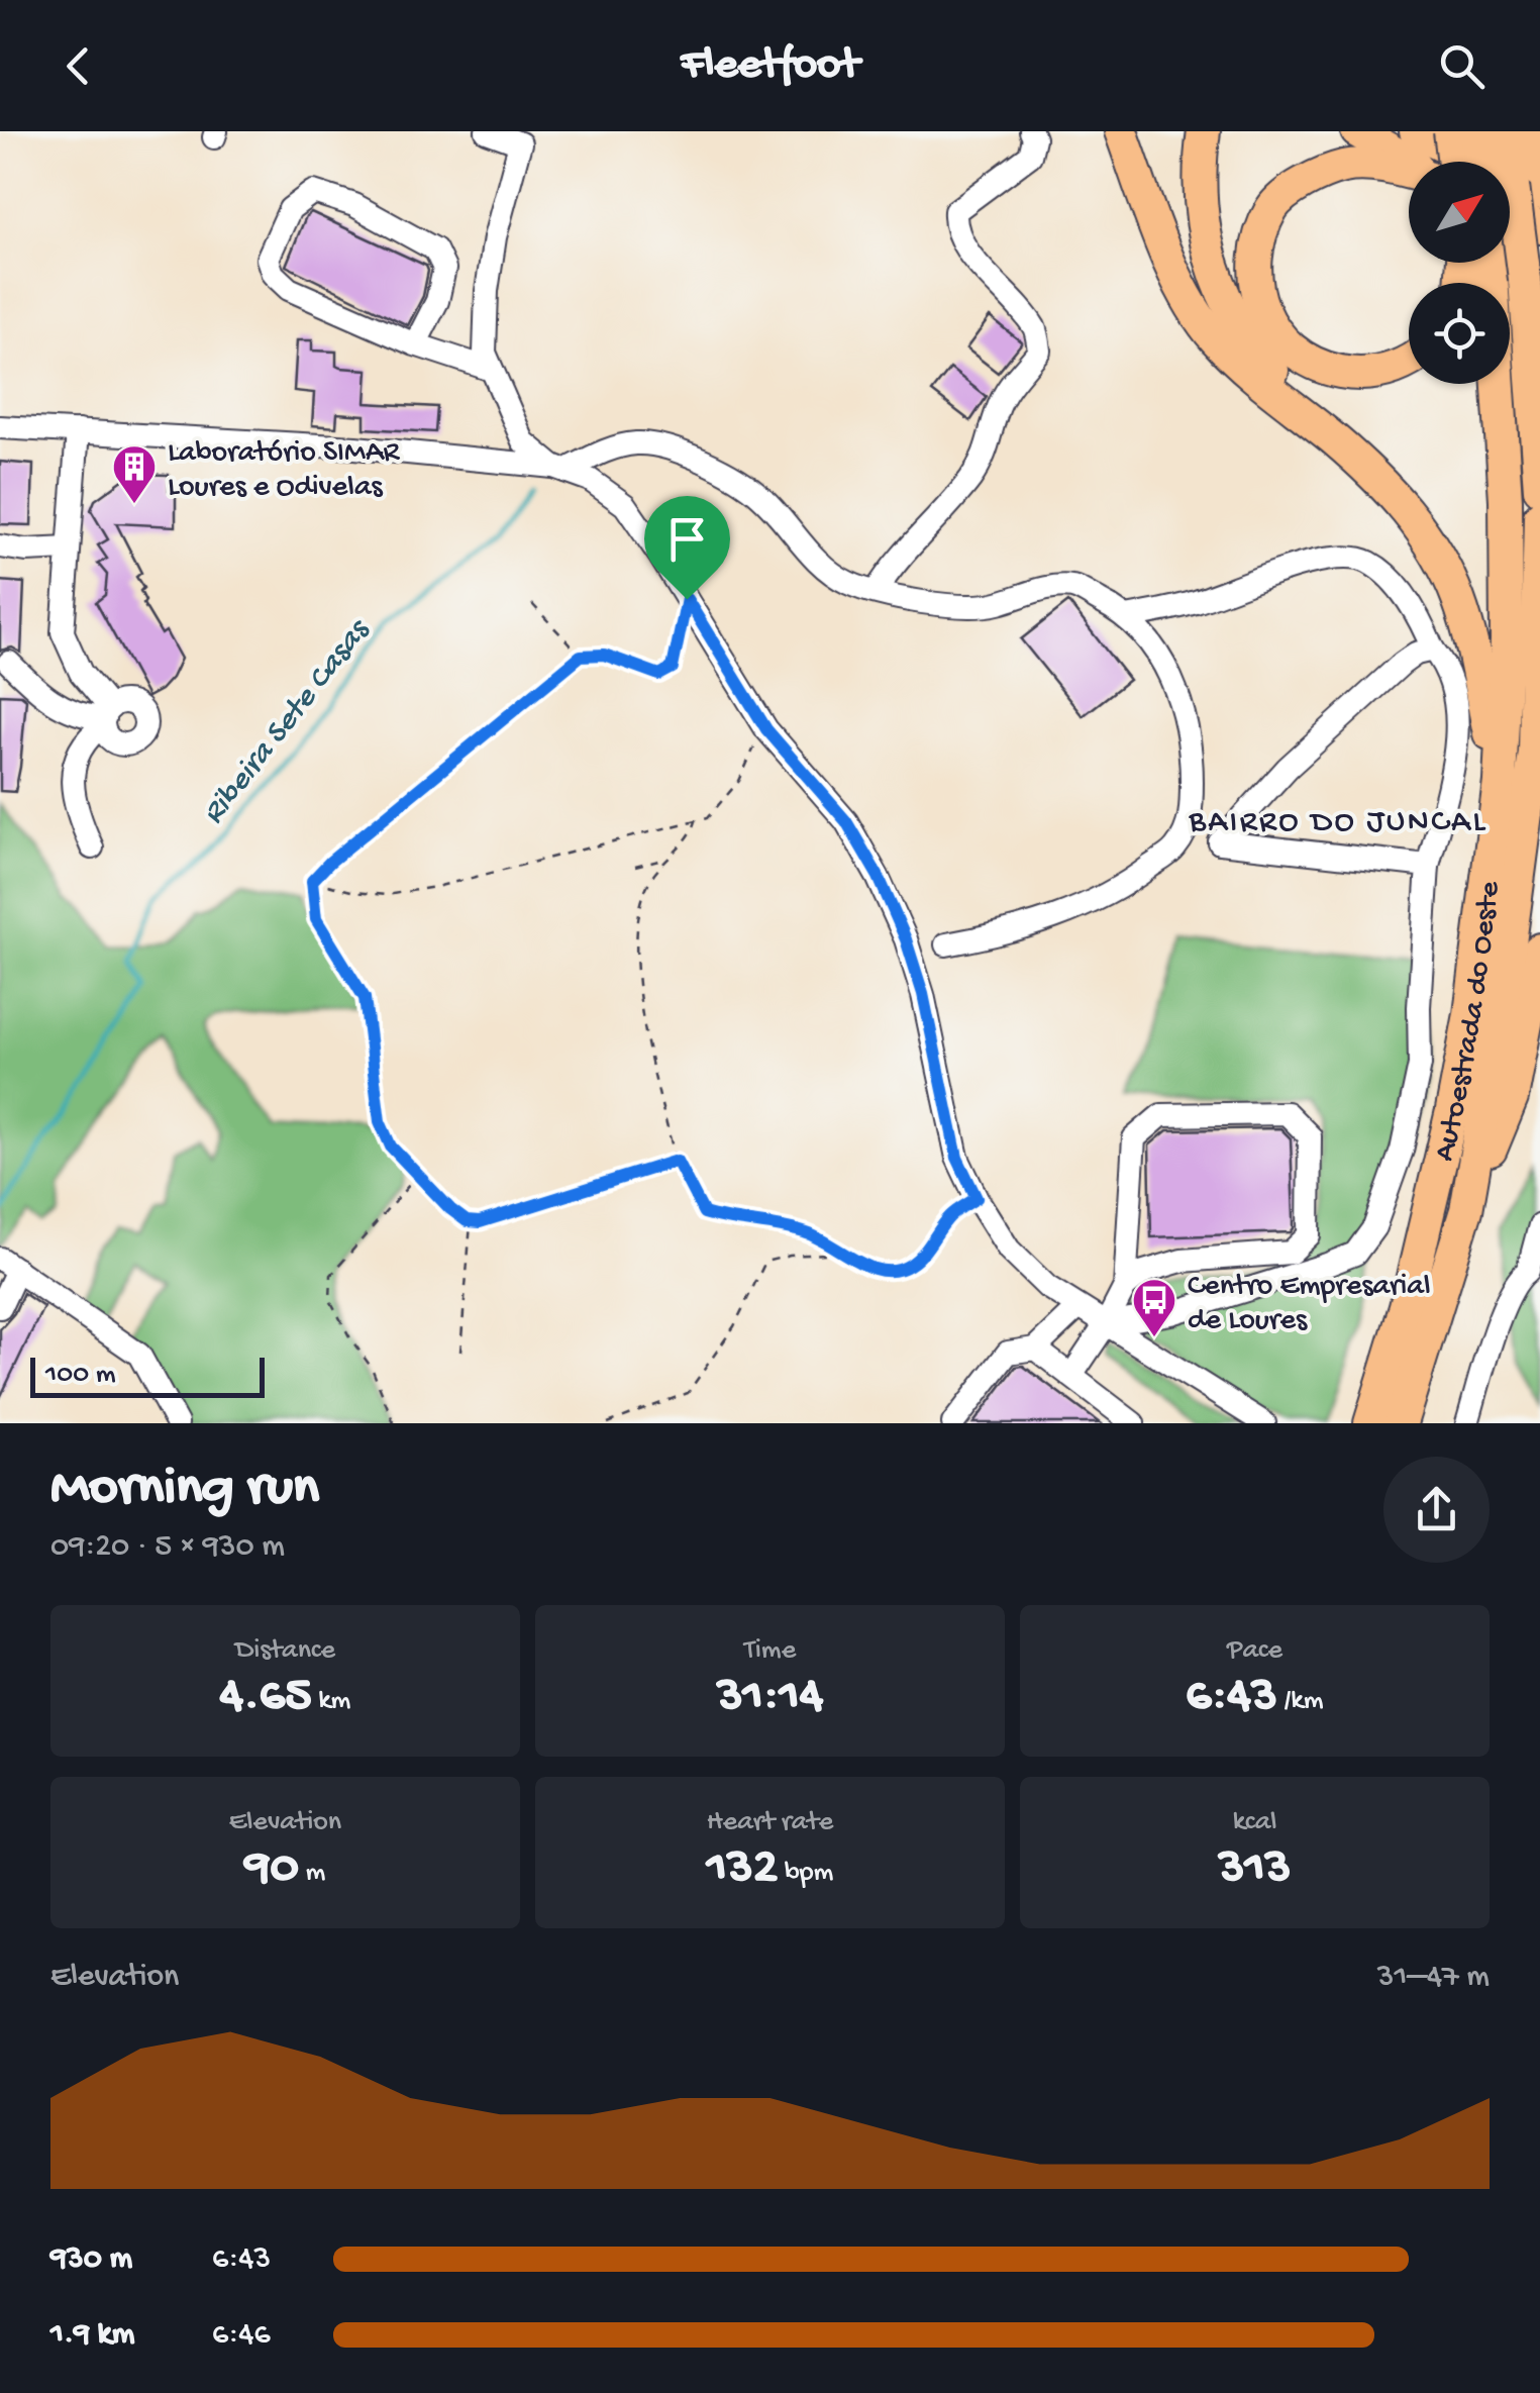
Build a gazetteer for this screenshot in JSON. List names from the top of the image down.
{
  "streets": {
    "highway": ["Autoestrada do Oeste"]
  },
  "districts": ["BAIRRO DO JUNCAL"],
  "water": ["Ribeira Sete Casas"],
  "places": {
    "building": ["Laboratório SIMAR Loures e Odivelas"],
    "bus stop": ["Centro Empresarial de Loures"]
  },
  "scale_bar": "100 m",
  "north": "top right",
  "page": {
    "header": "Fleetfoot",
    "scale": "100 m",
    "heading": ["Morning run", "09:20 · 5 × 930 m"],
    "stats": [
      ["Distance", "4.65 km"],
      ["Time", "31:14"],
      ["Pace", "6:43 /km"],
      ["Elevation", "90 m"],
      ["Heart rate", "132 bpm"],
      ["kcal", "313"]
    ],
    "chart": ["Elevation", "31–47 m"],
    "list": [
      {
        "name": "930 m",
        "note": "6:43"
      },
      {
        "name": "1.9 km",
        "note": "6:46"
      }
    ]
  }
}
